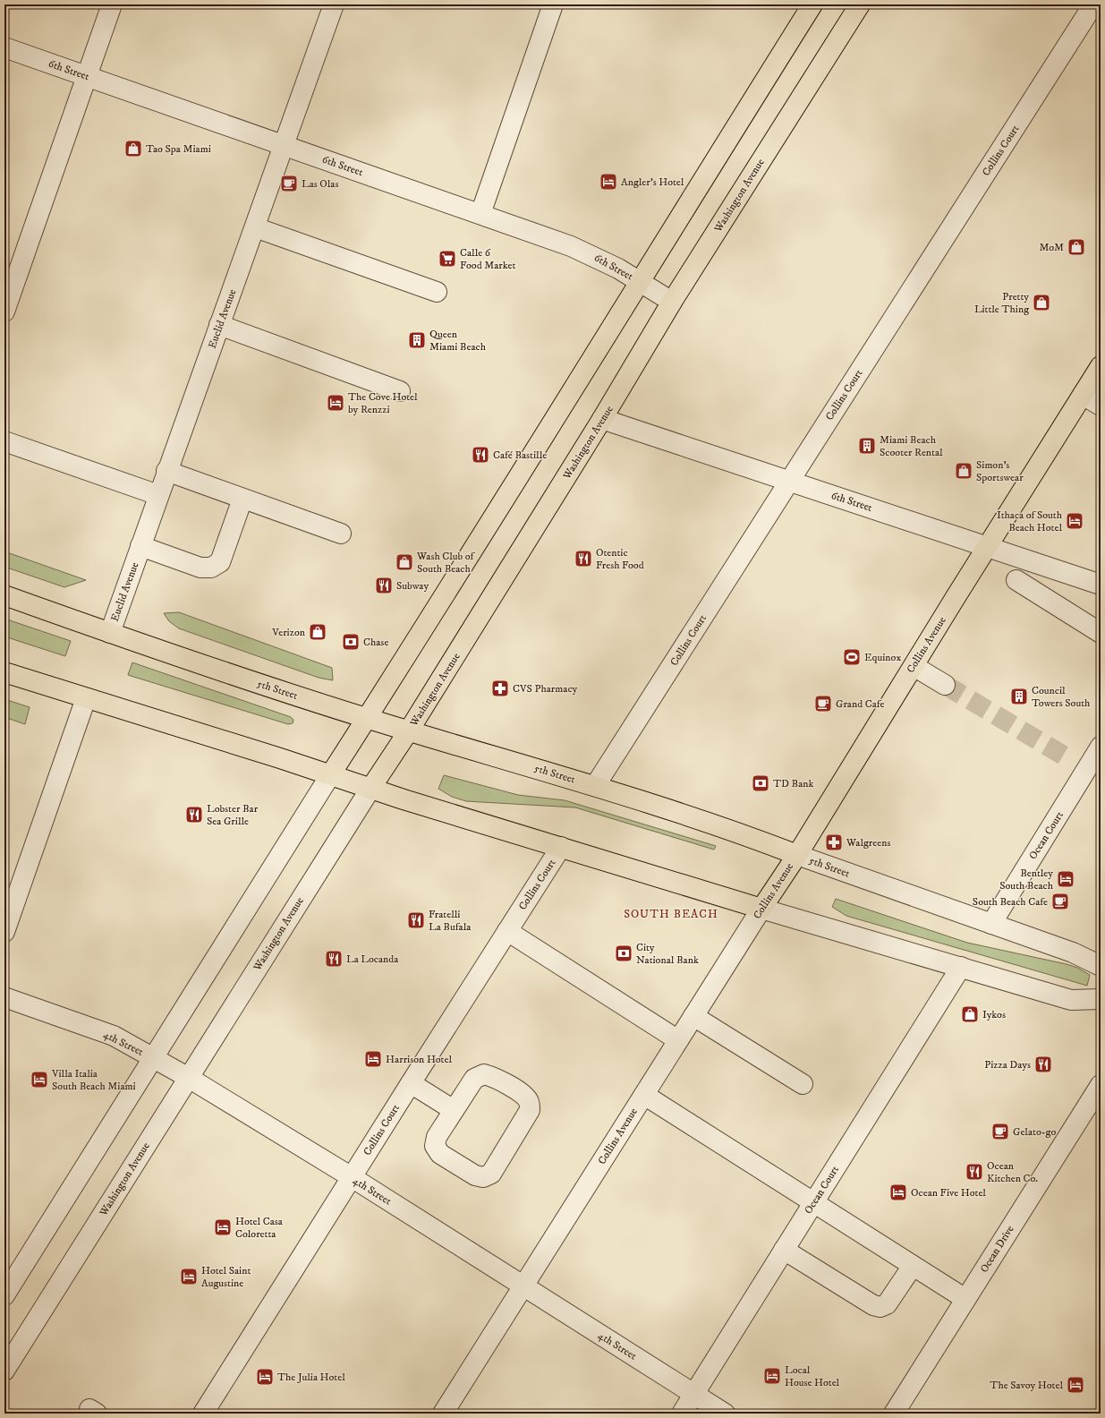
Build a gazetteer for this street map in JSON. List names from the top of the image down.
{
  "streets": {
    "main road": ["Washington Avenue", "Collins Avenue", "5th Street"],
    "street": [
      "6th Street",
      "Collins Court",
      "Euclid Avenue",
      "Ocean Court",
      "4th Street",
      "Ocean Drive"
    ]
  },
  "crossings": [
    ["6th Street", "Collins Court"],
    ["6th Street", "Washington Avenue"],
    ["6th Street", "Euclid Avenue"],
    ["6th Street", "Collins Avenue"],
    ["Collins Court", "5th Street"],
    ["Collins Court", "4th Street"],
    ["Washington Avenue", "5th Street"],
    ["Washington Avenue", "4th Street"],
    ["Euclid Avenue", "5th Street"],
    ["Collins Avenue", "5th Street"],
    ["Collins Avenue", "4th Street"],
    ["5th Street", "Ocean Court"],
    ["Ocean Court", "4th Street"]
  ],
  "districts": ["SOUTH BEACH"],
  "places": {
    "shop": [
      "Tao Spa Miami",
      "MoM",
      "Pretty Little Thing",
      "Simon's Sportswear",
      "Wash Club of South Beach",
      "Verizon",
      "Iykos"
    ],
    "hotel": [
      "Angler's Hotel",
      "The Cove Hotel by Renzzi",
      "Ithaca of South Beach Hotel",
      "Bentley South Beach",
      "Harrison Hotel",
      "Villa Italia South Beach Miami",
      "Ocean Five Hotel",
      "Hotel Casa Coloretta",
      "Hotel Saint Augustine",
      "Local House Hotel",
      "The Julia Hotel",
      "The Savoy Hotel"
    ],
    "cafe": [
      "Las Olas",
      "Grand Cafe",
      "South Beach Cafe",
      "Gelato-go"
    ],
    "supermarket": ["Calle 6 Food Market"],
    "building": ["Queen Miami Beach", "Miami Beach Scooter Rental", "Council Towers South"],
    "restaurant": [
      "Café Bastille",
      "Otentic Fresh Food",
      "Subway",
      "Lobster Bar Sea Grille",
      "Fratelli La Bufala",
      "La Locanda",
      "Pizza Days",
      "Ocean Kitchen Co."
    ],
    "bank": ["Chase", "TD Bank", "City National Bank"],
    "sports": ["Equinox"],
    "pharmacy": ["CVS Pharmacy", "Walgreens"]
  }
}
